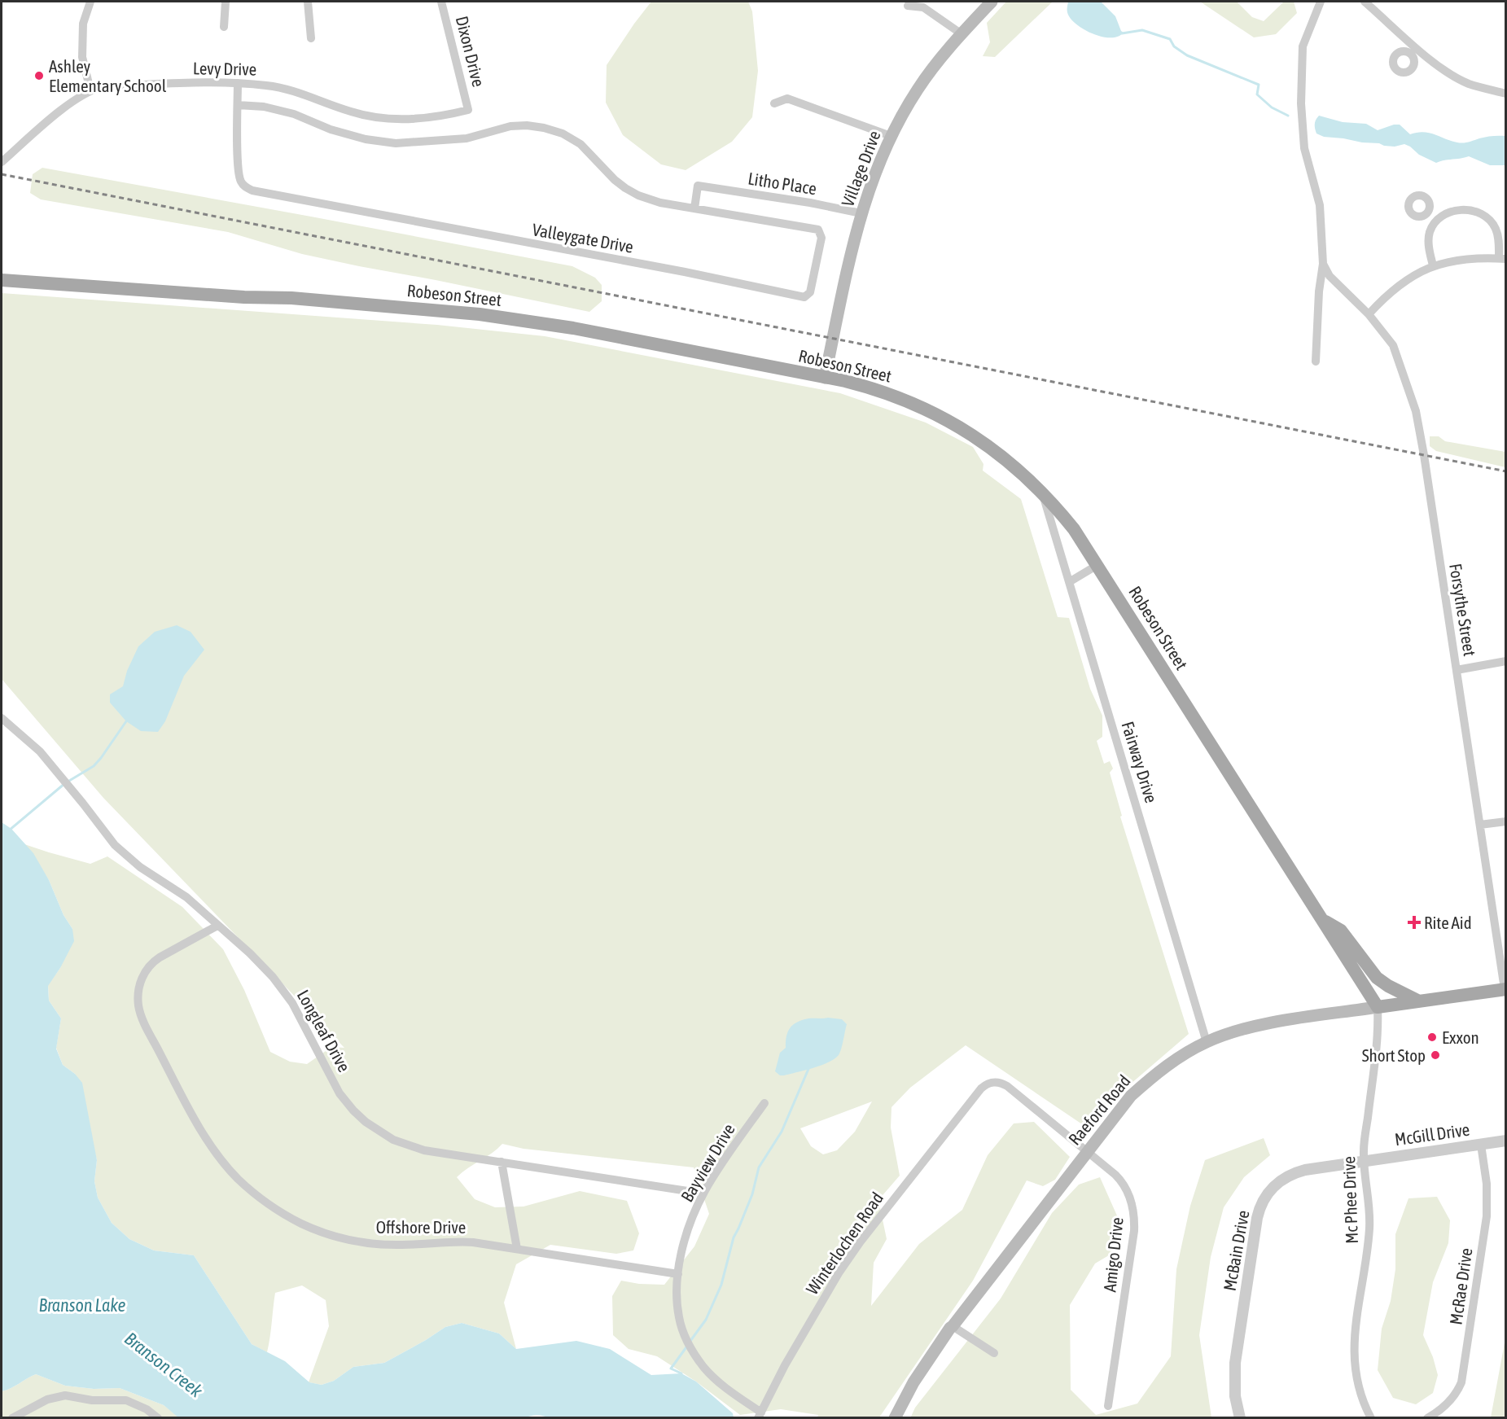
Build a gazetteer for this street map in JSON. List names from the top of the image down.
{
  "streets": {
    "main road": ["Village Drive", "Robeson Street", "Raeford Road"],
    "street": [
      "Dixon Drive",
      "Levy Drive",
      "Litho Place",
      "Valleygate Drive",
      "Forsythe Street",
      "Fairway Drive",
      "Longleaf Drive",
      "McGill Drive",
      "Bayview Drive",
      "Mc Phee Drive",
      "Offshore Drive",
      "Winterlochen Road",
      "McBain Drive",
      "Amigo Drive",
      "McRae Drive"
    ]
  },
  "crossings": [
    ["Dixon Drive", "Levy Drive"],
    ["Levy Drive", "Valleygate Drive"],
    ["Village Drive", "Litho Place"],
    ["Village Drive", "Robeson Street"],
    ["Litho Place", "Valleygate Drive"],
    ["Robeson Street", "Fairway Drive"],
    ["Robeson Street", "Raeford Road"],
    ["Robeson Street", "Mc Phee Drive"],
    ["Forsythe Street", "Raeford Road"],
    ["Fairway Drive", "Raeford Road"],
    ["Longleaf Drive", "Bayview Drive"],
    ["Longleaf Drive", "Offshore Drive"],
    ["Raeford Road", "Mc Phee Drive"],
    ["Raeford Road", "Amigo Drive"],
    ["McGill Drive", "Mc Phee Drive"],
    ["McGill Drive", "McBain Drive"],
    ["McGill Drive", "McRae Drive"],
    ["Bayview Drive", "Offshore Drive"],
    ["Bayview Drive", "Winterlochen Road"],
    ["Mc Phee Drive", "McBain Drive"],
    ["Winterlochen Road", "Amigo Drive"]
  ],
  "water": ["Branson Lake", "Branson Creek"],
  "places": {
    "other": ["Ashley Elementary School", "Exxon", "Short Stop"],
    "health": ["Rite Aid"]
  }
}
